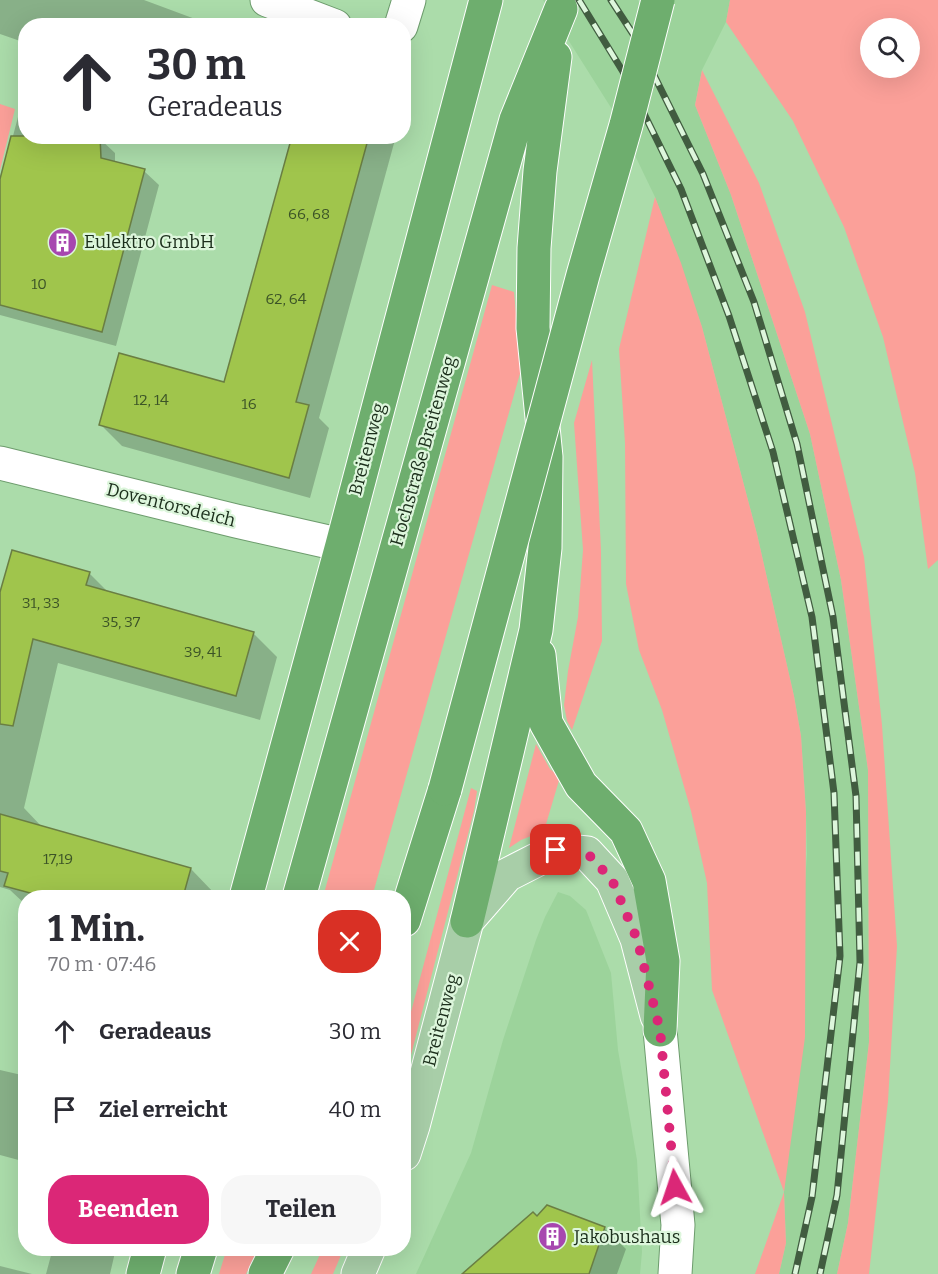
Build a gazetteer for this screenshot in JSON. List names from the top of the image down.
{
  "streets": {
    "highway": ["Breitenweg", "Hochstraße Breitenweg"],
    "street": ["Doventorsdeich"]
  },
  "crossings": [
    ["Breitenweg", "Doventorsdeich"]
  ],
  "places": {
    "building": ["Eulektro GmbH", "Jakobushaus"]
  },
  "house_numbers": [
    "66, 68",
    "10",
    "62, 64",
    "12, 14",
    "16",
    "31, 33",
    "35, 37",
    "39, 41",
    "17,19"
  ],
  "page": {
    "turn": ["30 m", "Geradeaus"],
    "heading": ["1 Min.", "70 m · 07:46"],
    "list": [
      {
        "name": "Geradeaus",
        "value": "30 m"
      },
      {
        "name": "Ziel erreicht",
        "value": "40 m"
      }
    ],
    "buttons": ["Beenden", "Teilen"]
  }
}
